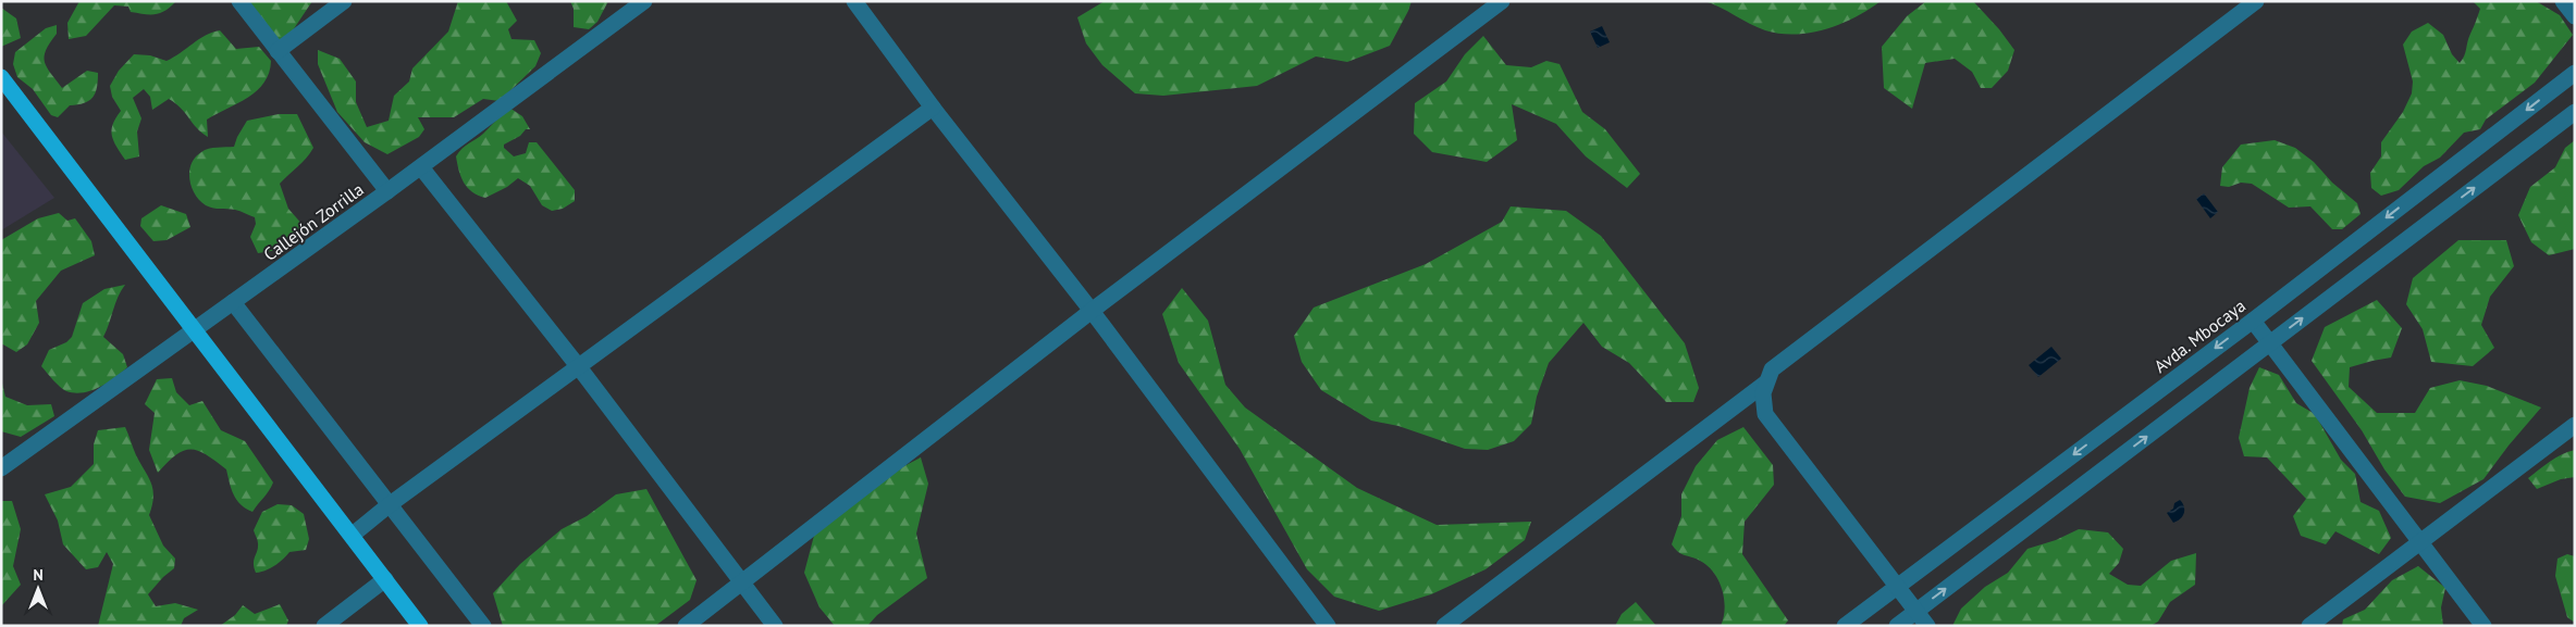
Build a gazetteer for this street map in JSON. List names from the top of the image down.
{
  "streets": {
    "street": ["Callejón Zorrilla", "Avda. Mbocaya"]
  },
  "north": "top"
}
